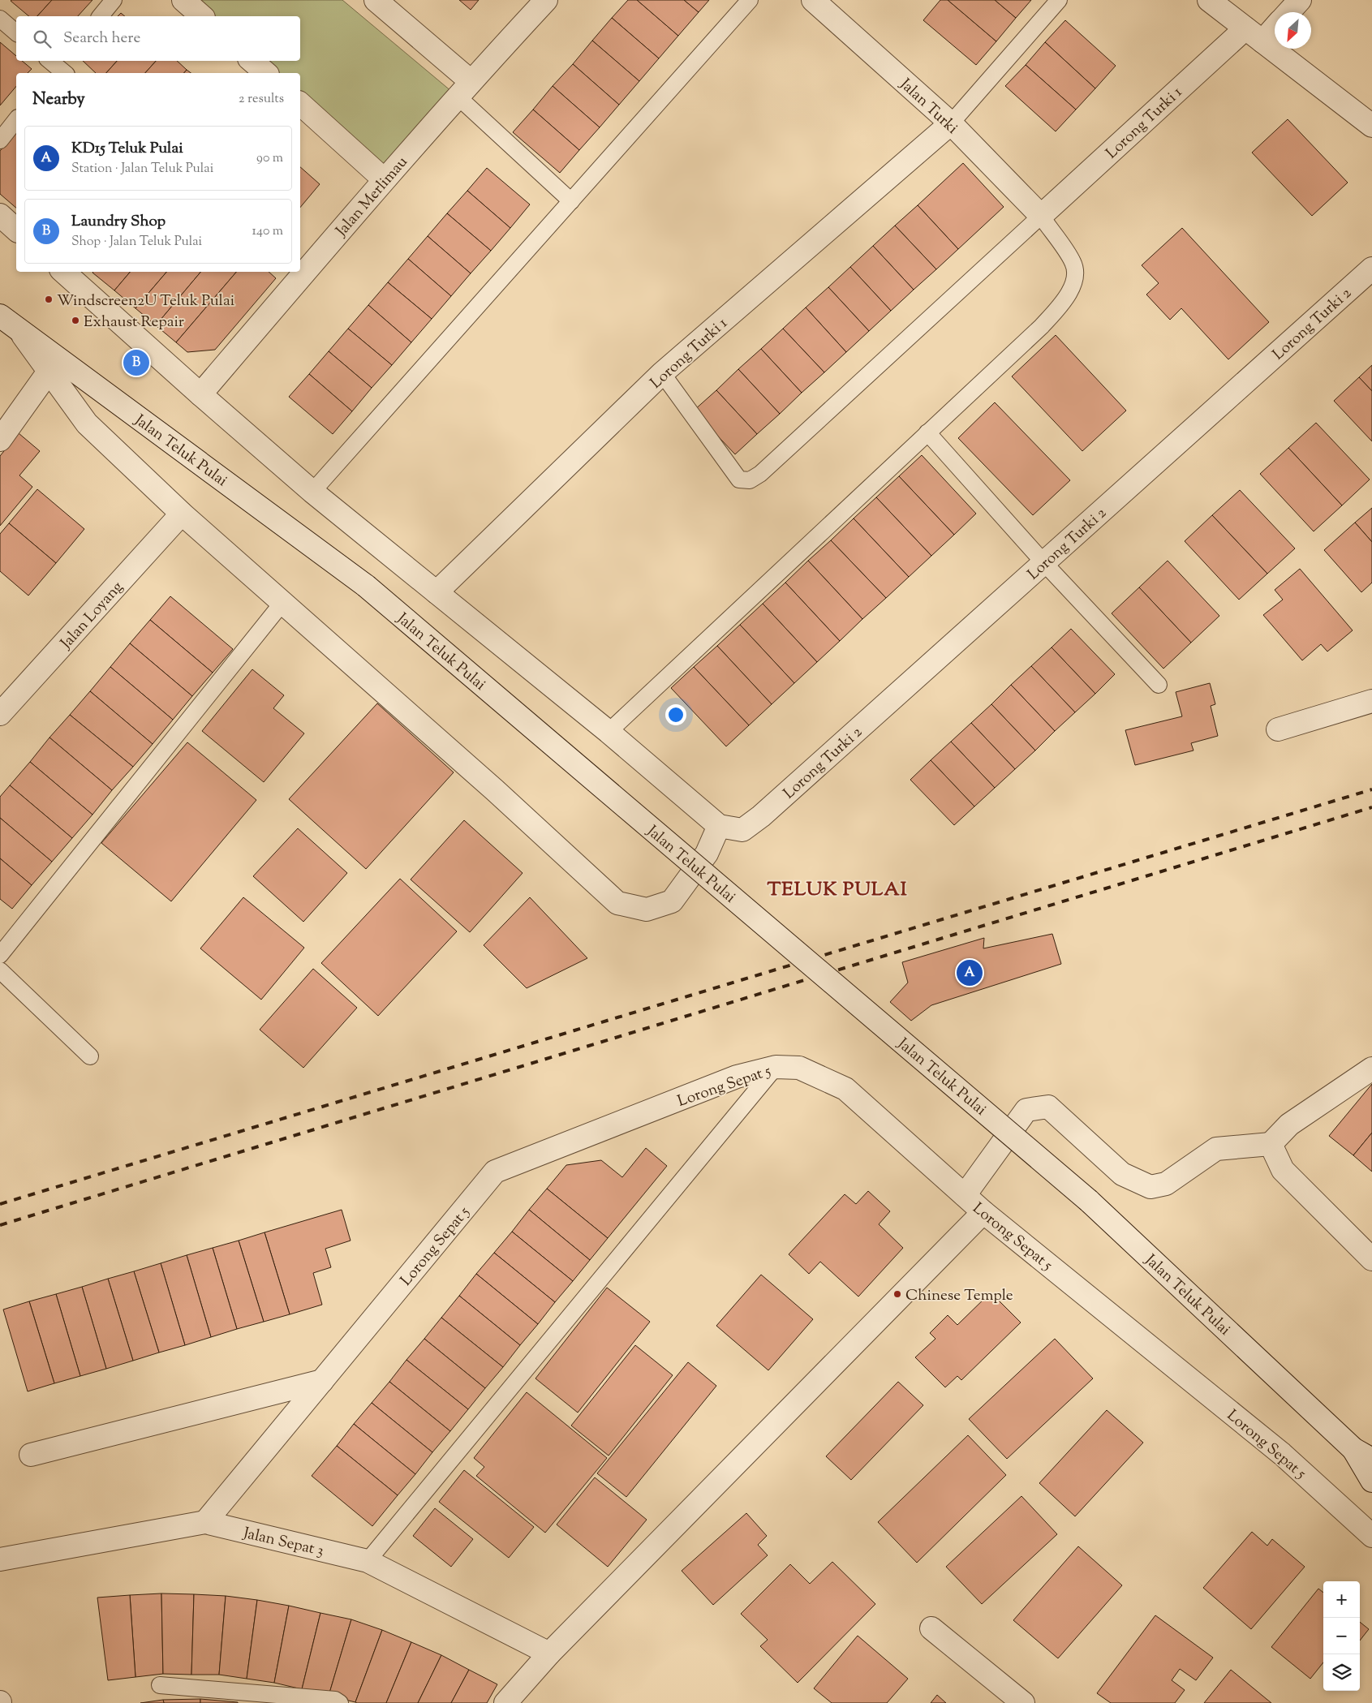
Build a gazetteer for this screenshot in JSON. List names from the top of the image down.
{
  "streets": {
    "street": [
      "Jalan Turki",
      "Lorong Turki 1",
      "Jalan Merlimau",
      "Lorong Turki 2",
      "Jalan Teluk Pulai",
      "Jalan Loyang",
      "Lorong Sepat 5",
      "Jalan Sepat 3"
    ]
  },
  "crossings": [
    ["Jalan Turki", "Lorong Turki 1"],
    ["Lorong Sepat 5", "Jalan Sepat 3"]
  ],
  "districts": ["TELUK PULAI"],
  "places": ["Windscreen2U Teluk Pulai", "Exhaust Repair", "Chinese Temple"],
  "north": "bottom left",
  "page": {
    "search": "Search here",
    "heading": ["Nearby", "2 results"],
    "list": [
      {
        "mark": "A",
        "name": "KD15 Teluk Pulai",
        "note": "Station · Jalan Teluk Pulai",
        "value": "90 m"
      },
      {
        "mark": "B",
        "name": "Laundry Shop",
        "note": "Shop · Jalan Teluk Pulai",
        "value": "140 m"
      }
    ],
    "pins": ["B", "A"],
    "map_buttons": ["+", "−"]
  }
}
